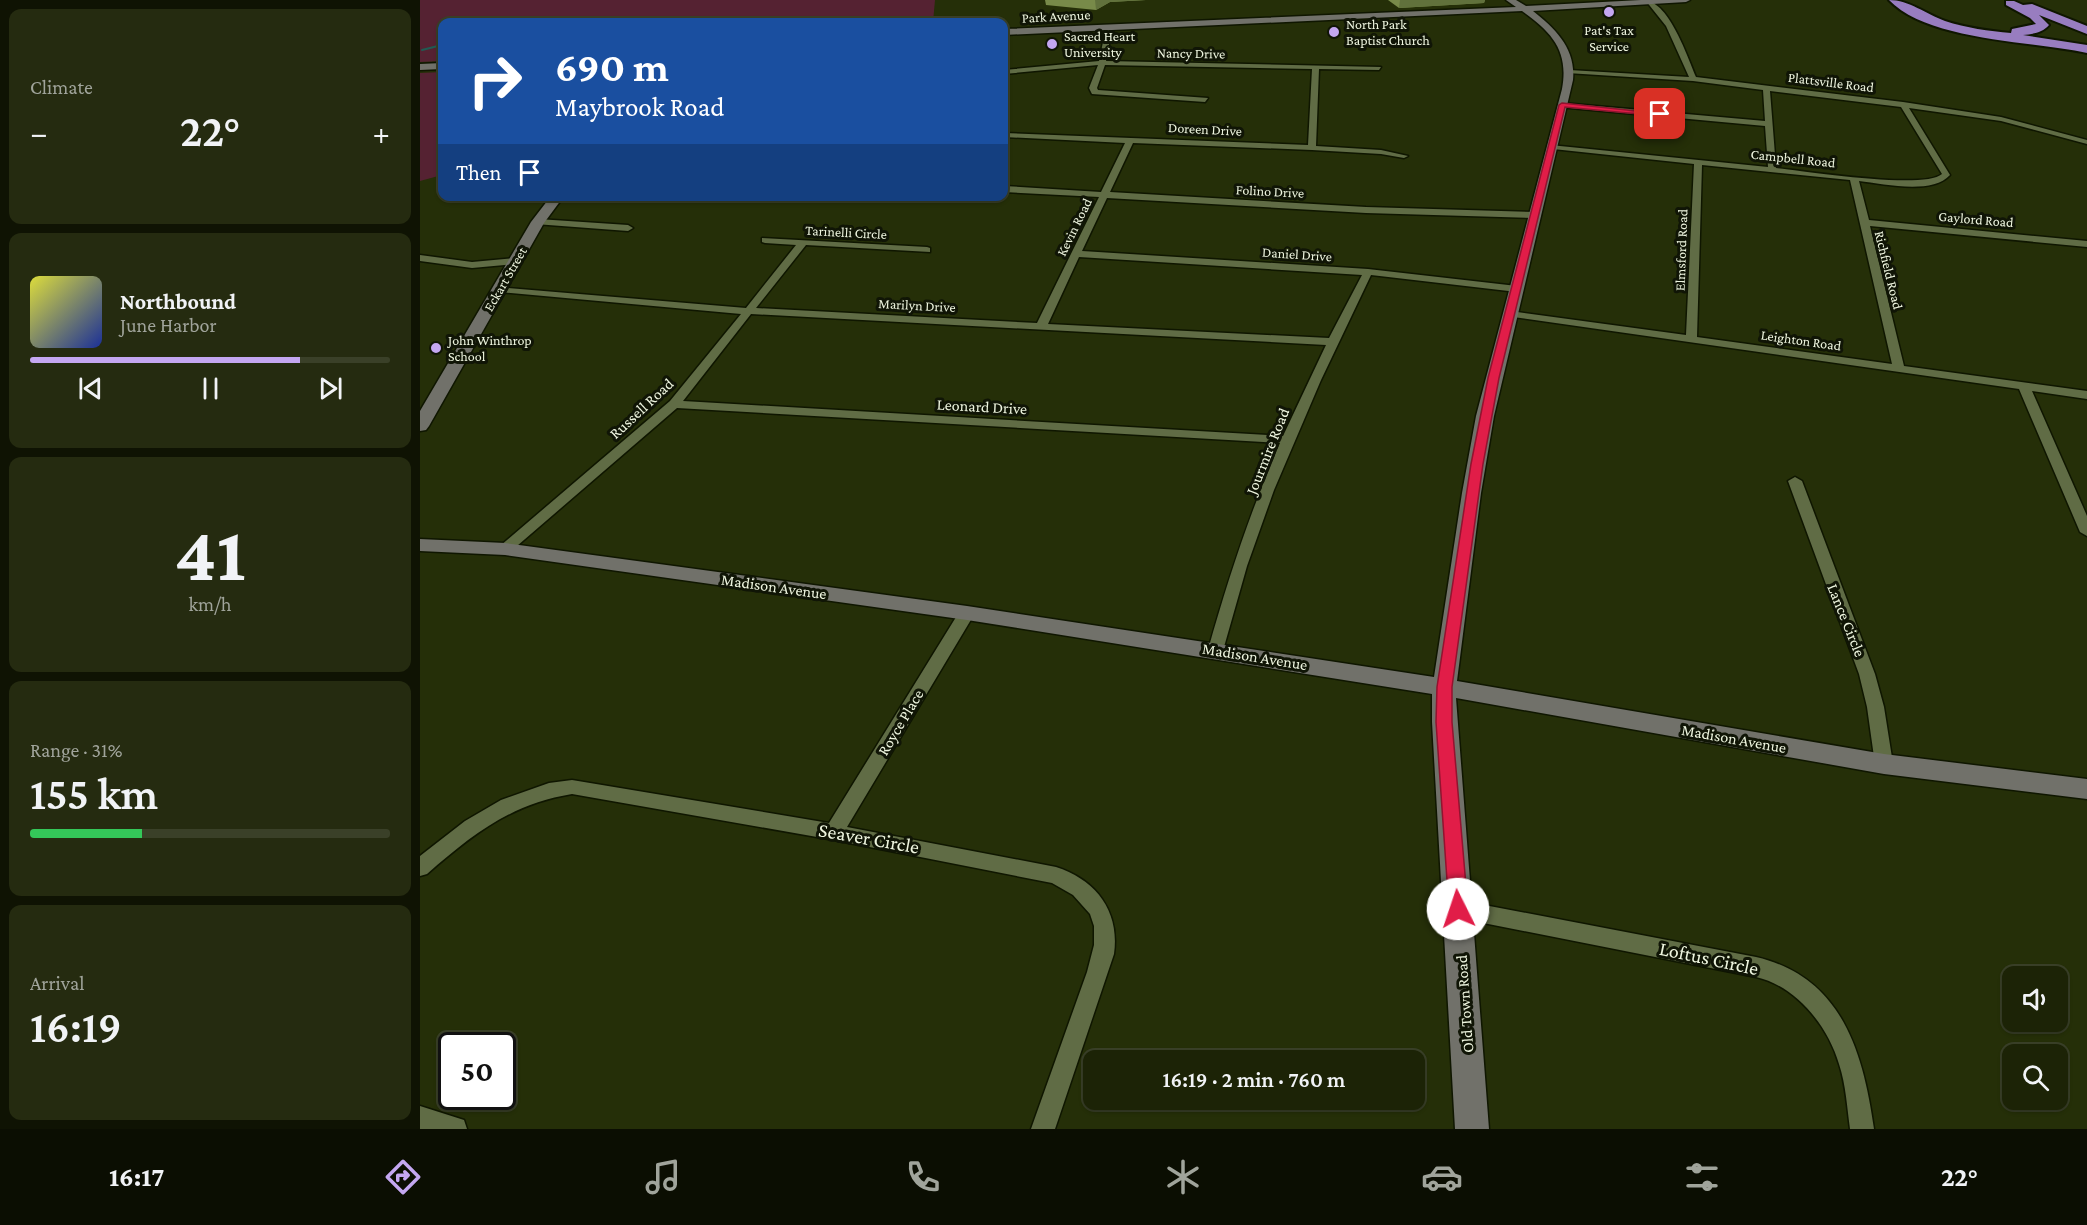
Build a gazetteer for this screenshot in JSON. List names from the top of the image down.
{
  "streets": {
    "main road": [
      "Park Avenue",
      "Eckart Street",
      "Madison Avenue",
      "Old Town Road"
    ],
    "street": [
      "Nancy Drive",
      "Plattsville Road",
      "Doreen Drive",
      "Campbell Road",
      "Folino Drive",
      "Gaylord Road",
      "Kevin Road",
      "Tarinelli Circle",
      "Elmsford Road",
      "Daniel Drive",
      "Richfield Road",
      "Marilyn Drive",
      "Leighton Road",
      "Leonard Drive",
      "Russell Road",
      "Jourmire Road",
      "Lance Circle",
      "Royce Place",
      "Seaver Circle",
      "Loftus Circle"
    ]
  },
  "crossings": [
    ["Plattsville Road", "Campbell Road"],
    ["Plattsville Road", "Old Town Road"],
    ["Doreen Drive", "Kevin Road"],
    ["Campbell Road", "Elmsford Road"],
    ["Campbell Road", "Richfield Road"],
    ["Campbell Road", "Old Town Road"],
    ["Folino Drive", "Kevin Road"],
    ["Folino Drive", "Old Town Road"],
    ["Gaylord Road", "Richfield Road"],
    ["Kevin Road", "Daniel Drive"],
    ["Kevin Road", "Marilyn Drive"],
    ["Tarinelli Circle", "Russell Road"],
    ["Elmsford Road", "Leighton Road"],
    ["Daniel Drive", "Jourmire Road"],
    ["Daniel Drive", "Old Town Road"],
    ["Richfield Road", "Leighton Road"],
    ["Eckart Street", "Marilyn Drive"],
    ["Marilyn Drive", "Russell Road"],
    ["Marilyn Drive", "Jourmire Road"],
    ["Leighton Road", "Old Town Road"],
    ["Leonard Drive", "Russell Road"],
    ["Leonard Drive", "Jourmire Road"],
    ["Russell Road", "Madison Avenue"],
    ["Jourmire Road", "Madison Avenue"],
    ["Madison Avenue", "Lance Circle"],
    ["Madison Avenue", "Royce Place"],
    ["Madison Avenue", "Old Town Road"],
    ["Royce Place", "Seaver Circle"],
    ["Loftus Circle", "Old Town Road"]
  ],
  "places": [
    "Pat's Tax Service",
    "North Park Baptist Church",
    "Sacred Heart University",
    "John Winthrop School"
  ],
  "page": {
    "tile": [
      "Climate",
      ["41", "km/h"],
      ["Range · 31%", "155 km"],
      ["Arrival", "16:19"]
    ],
    "turn": ["690 m", "Maybrook Road"],
    "heat": ["−", "22°", "+"],
    "then": "Then",
    "song": ["Northbound", "June Harbor"],
    "limit": "50",
    "trip": "16:19 · 2 min · 760 m",
    "tabs": ["16:17", "22°"]
  }
}
